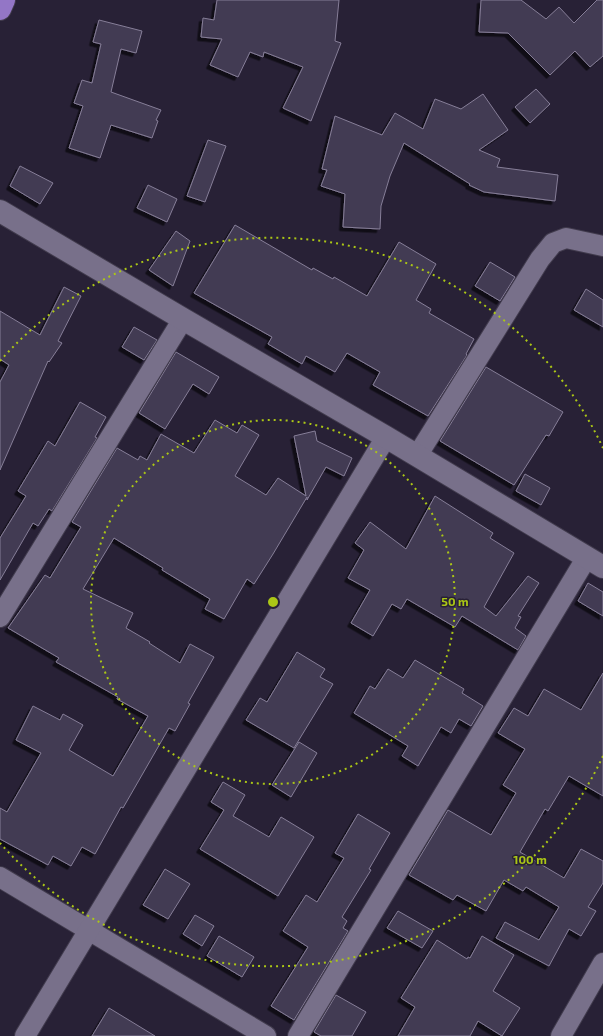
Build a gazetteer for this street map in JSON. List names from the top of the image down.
{
  "rings": ["50 m", "100 m"]
}
